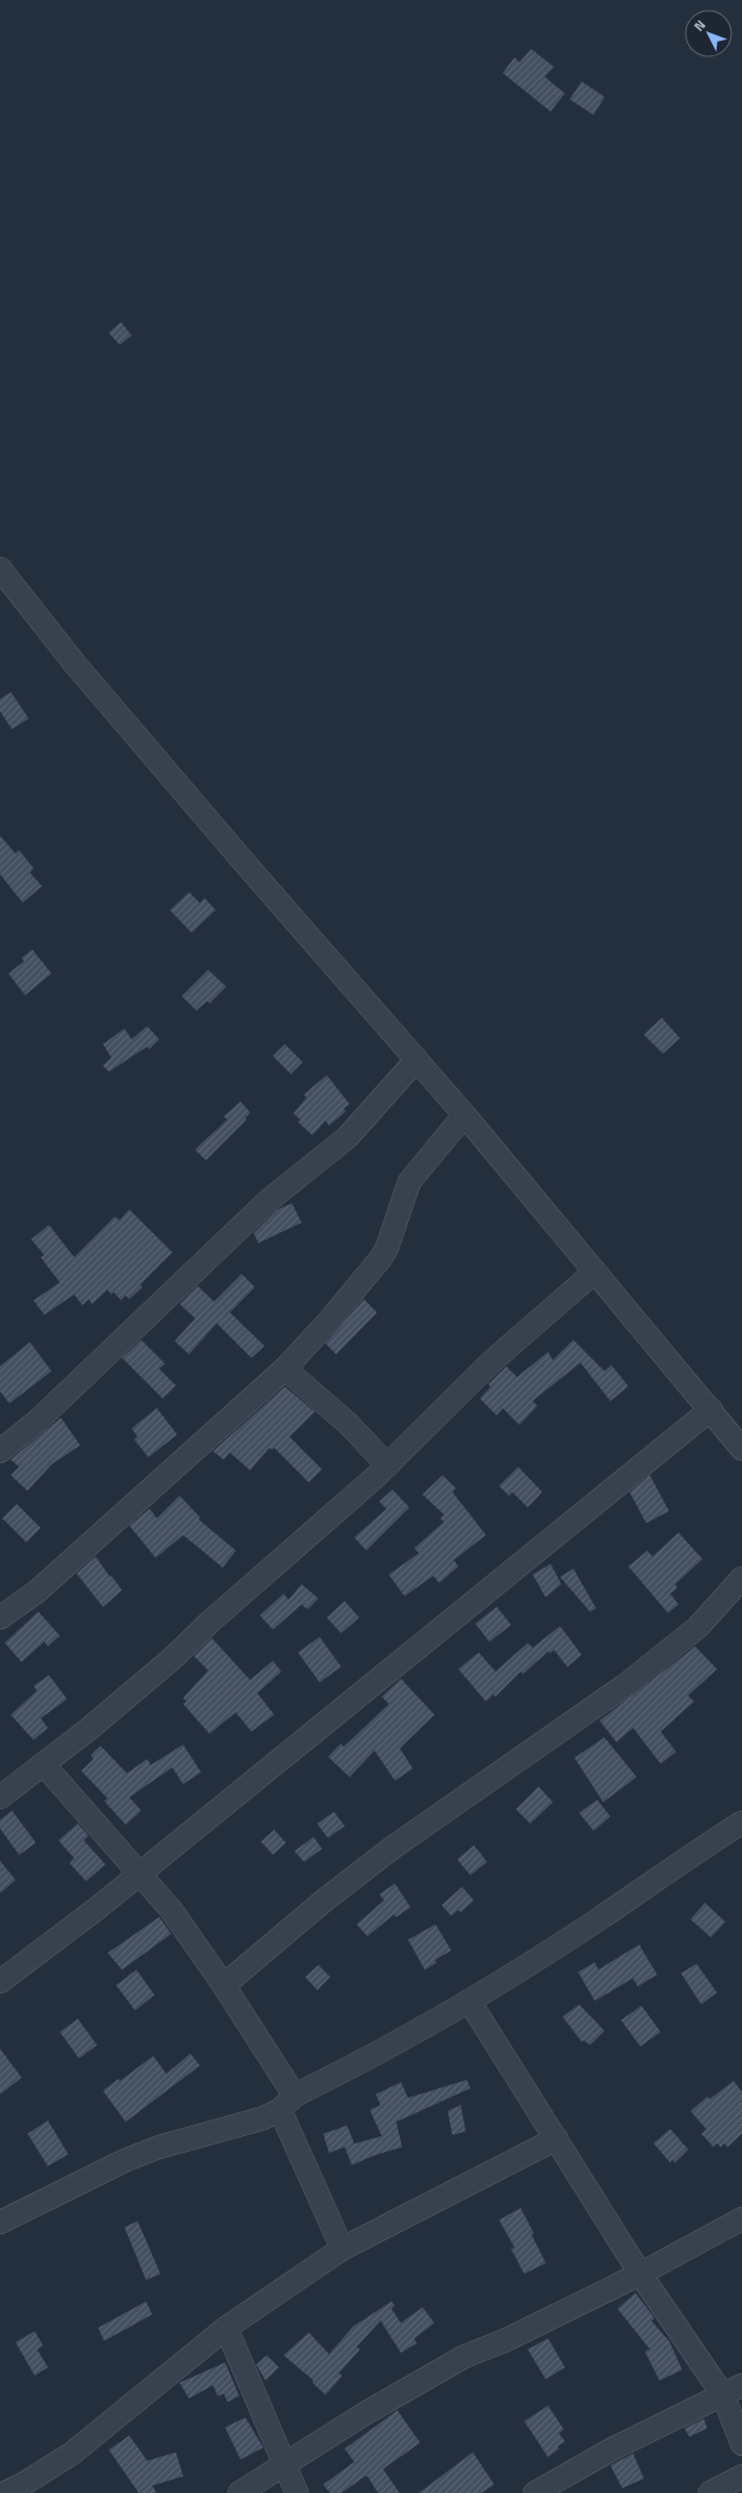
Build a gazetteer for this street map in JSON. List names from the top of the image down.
{
  "north": "top left"
}
